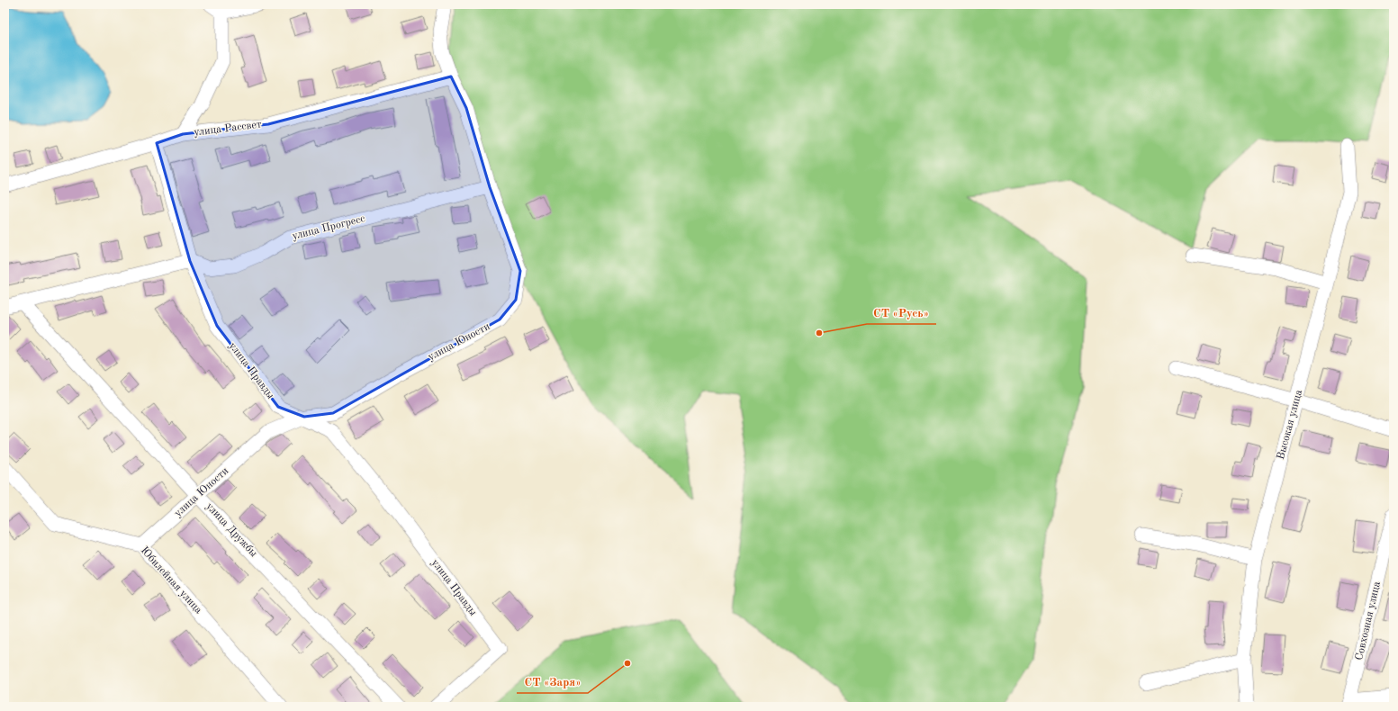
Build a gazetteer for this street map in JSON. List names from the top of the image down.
{
  "streets": {
    "street": [
      "улица Рассвет",
      "улица Прогресс",
      "улица Юности",
      "улица Правды",
      "Высокая улица",
      "улица Дружбы",
      "Юбилейная улица",
      "Совхозная улица"
    ]
  },
  "crossings": [
    ["улица Рассвет", "улица Юности"],
    ["улица Рассвет", "улица Правды"],
    ["улица Прогресс", "улица Юности"],
    ["улица Прогресс", "улица Правды"],
    ["улица Юности", "улица Правды"],
    ["улица Юности", "улица Дружбы"],
    ["улица Юности", "Юбилейная улица"]
  ],
  "places": ["СТ «Русь»", "СТ «Заря»"]
}
